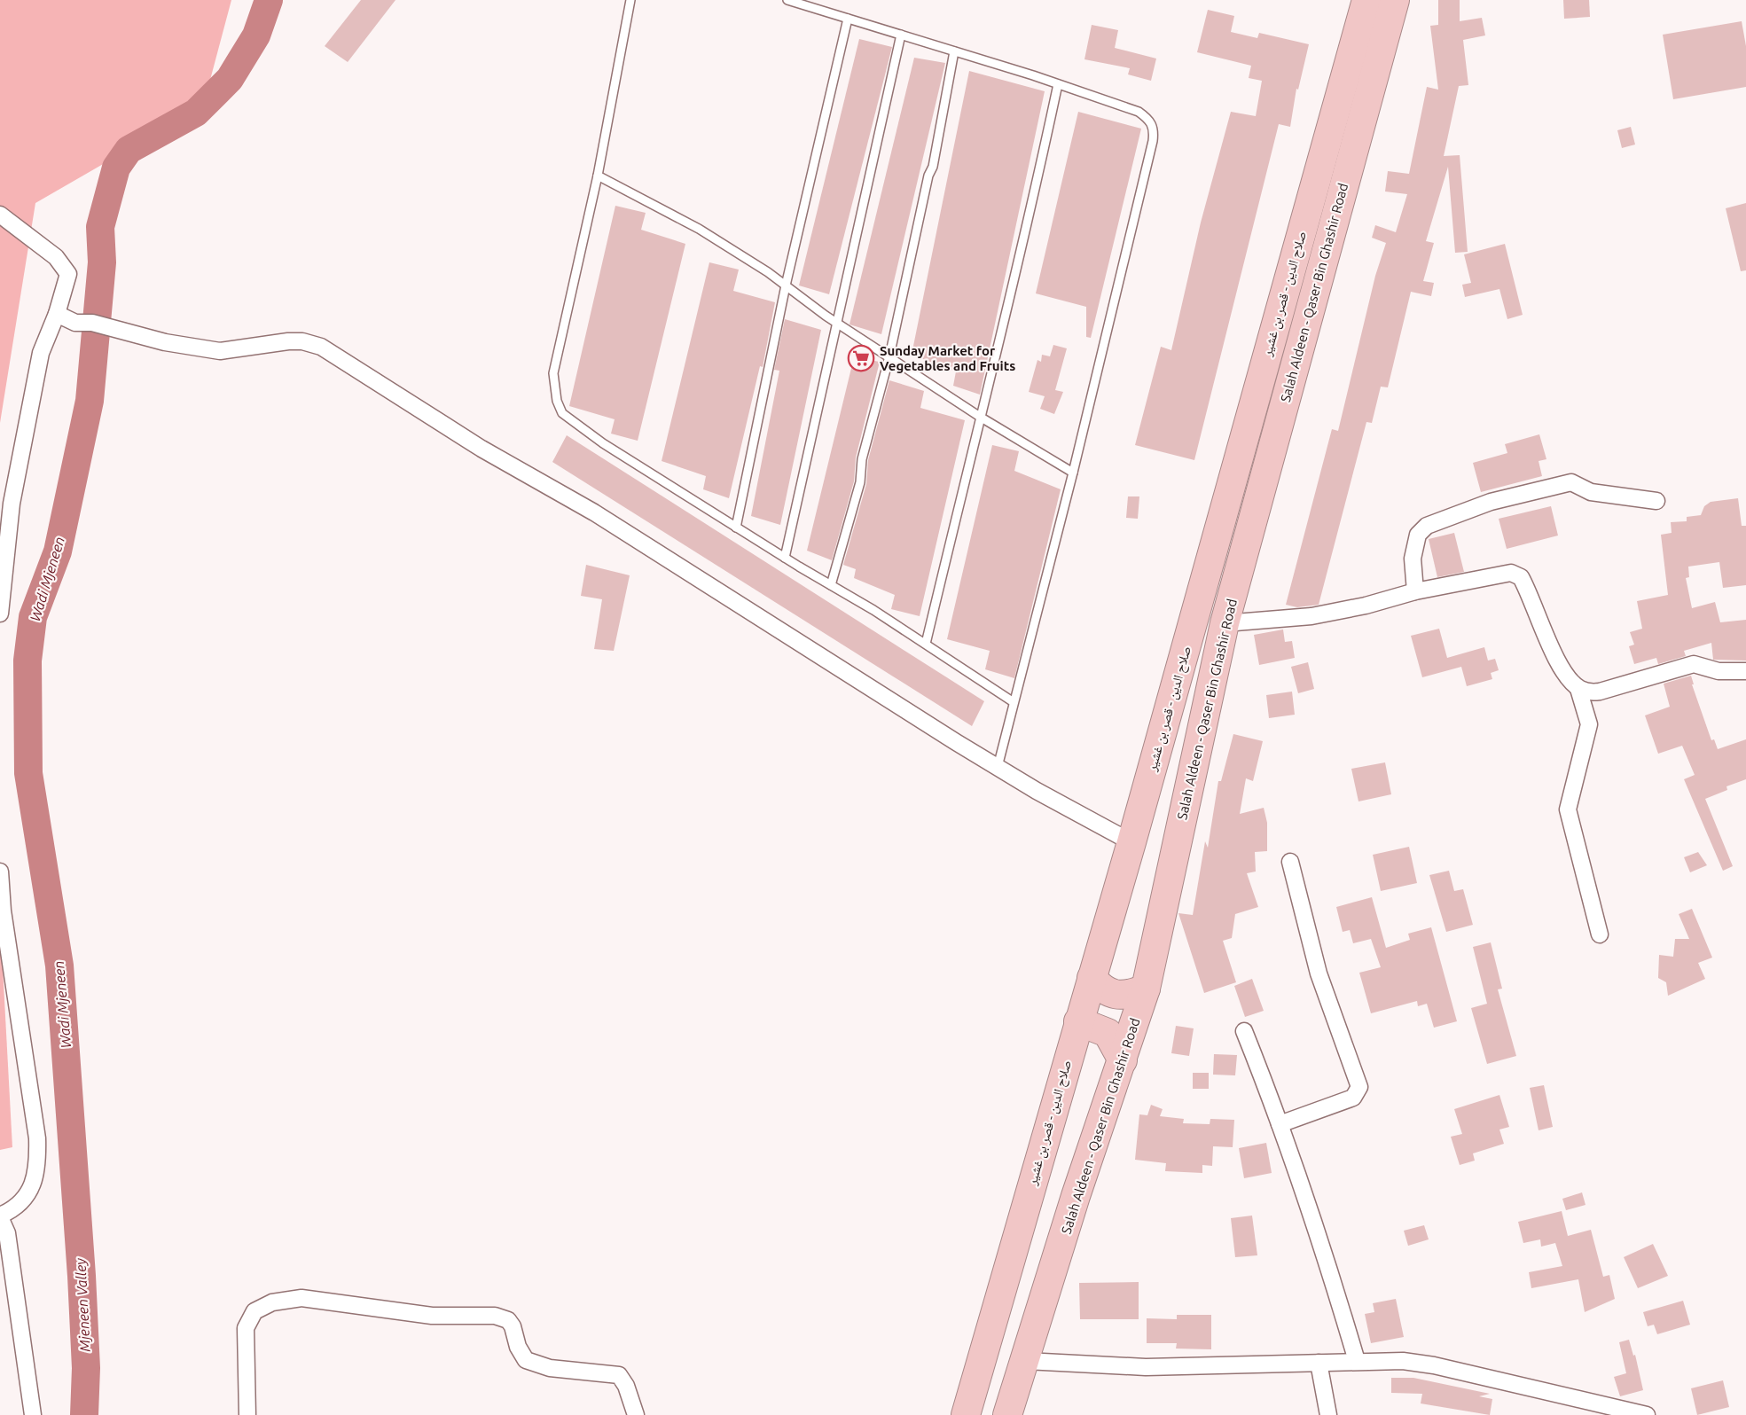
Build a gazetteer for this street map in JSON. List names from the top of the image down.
{
  "streets": {
    "highway": ["Salah Aldeen - Qaser Bin Ghashir Road", "صلاح الدين - قصر بن غشير"]
  },
  "water": ["Wadi Mjeneen", "Mjeneen Valley"],
  "places": {
    "supermarket": ["Sunday Market for Vegetables and Fruits"]
  }
}
